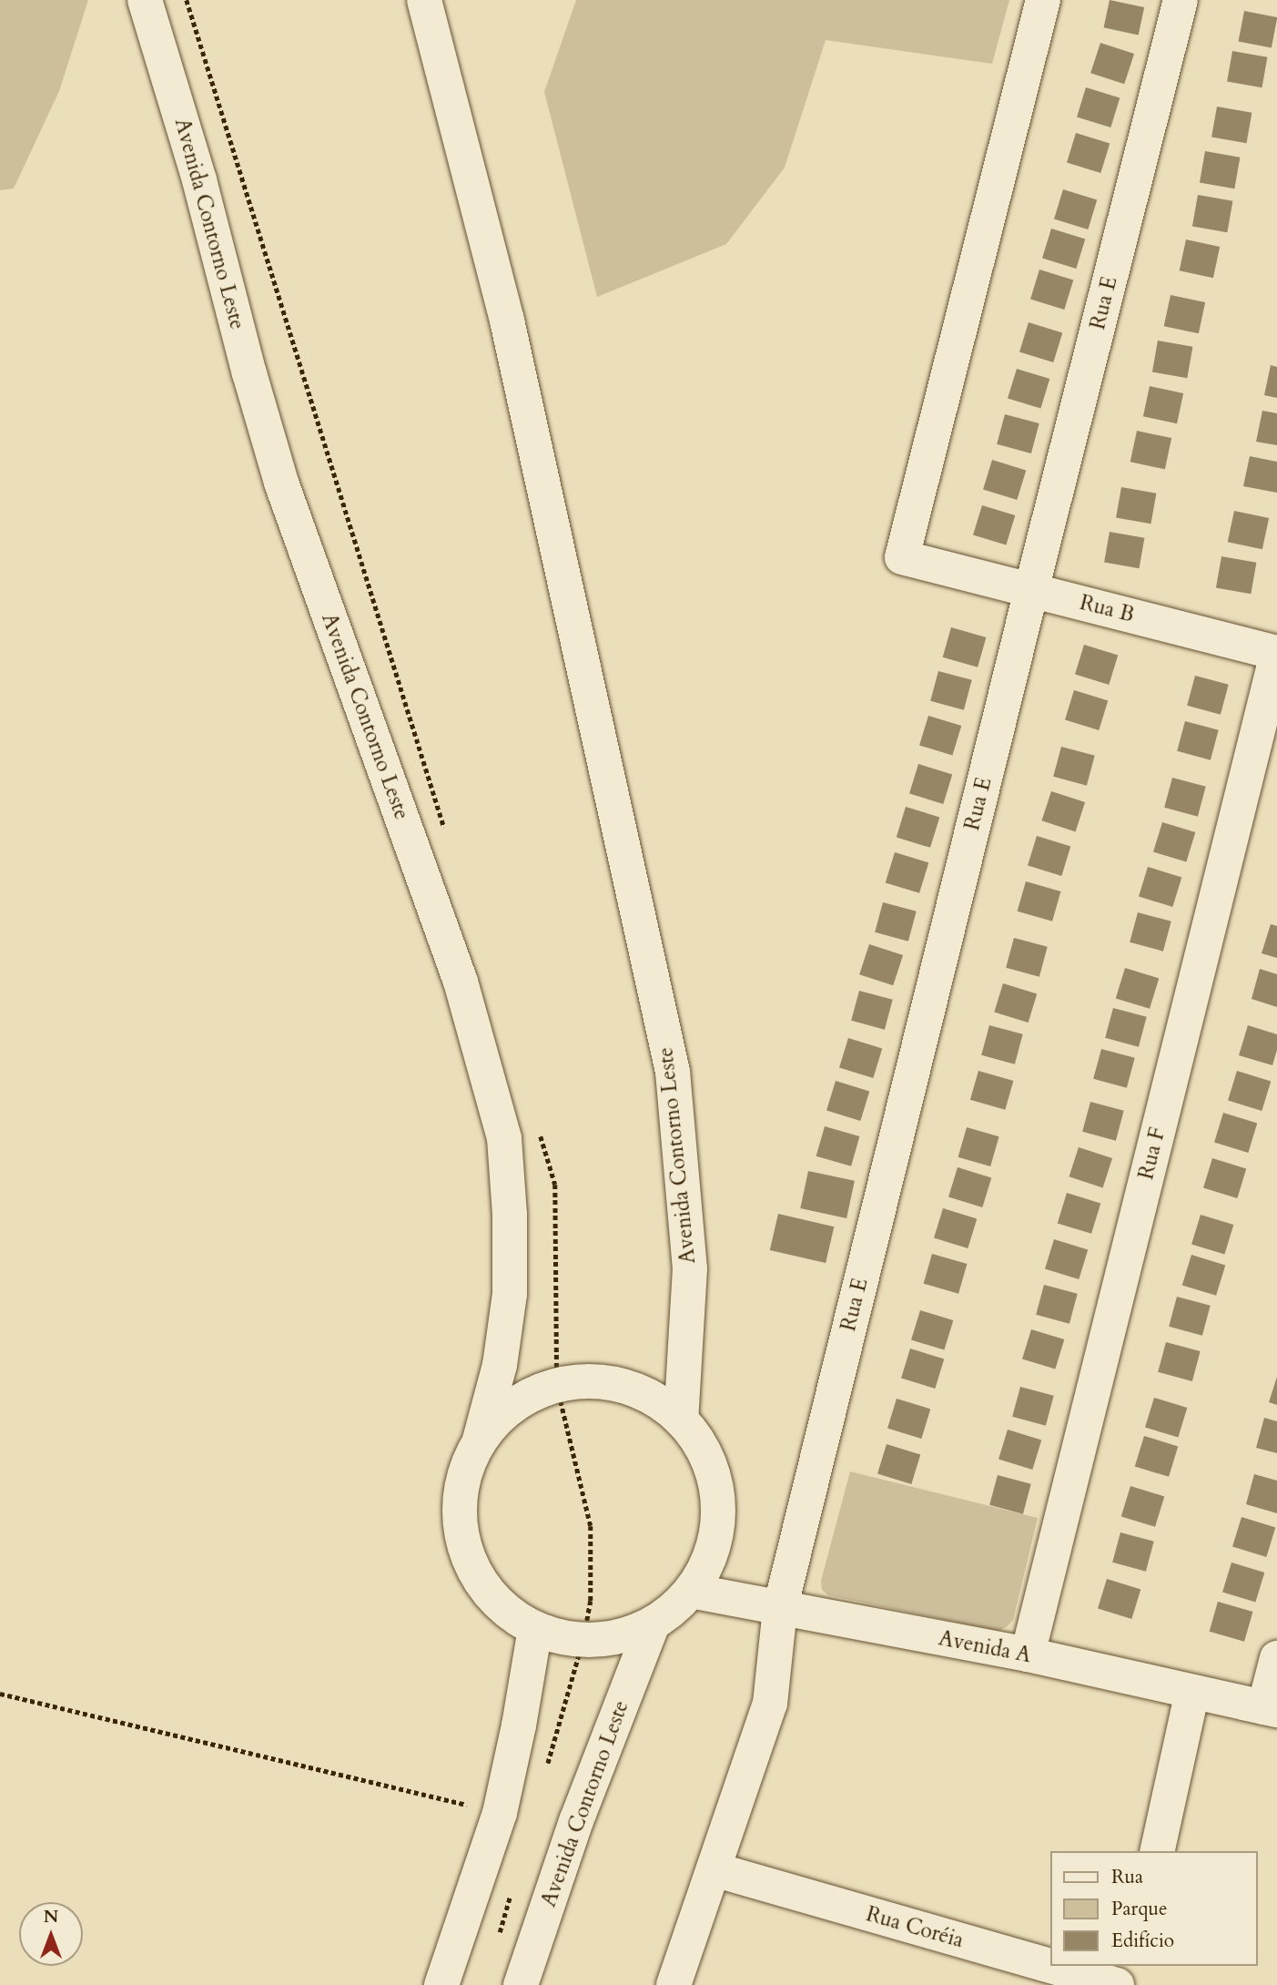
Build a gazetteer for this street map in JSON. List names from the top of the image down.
{
  "streets": {
    "street": [
      "Avenida Contorno Leste",
      "Rua E",
      "Rua B",
      "Rua F",
      "Avenida A",
      "Rua Coréia"
    ]
  },
  "crossings": [
    ["Rua E", "Rua B"],
    ["Rua E", "Avenida A"],
    ["Rua E", "Rua Coréia"],
    ["Rua B", "Rua F"],
    ["Rua F", "Avenida A"]
  ],
  "legend": ["Rua", "Parque", "Edifício"],
  "north": "top"
}
